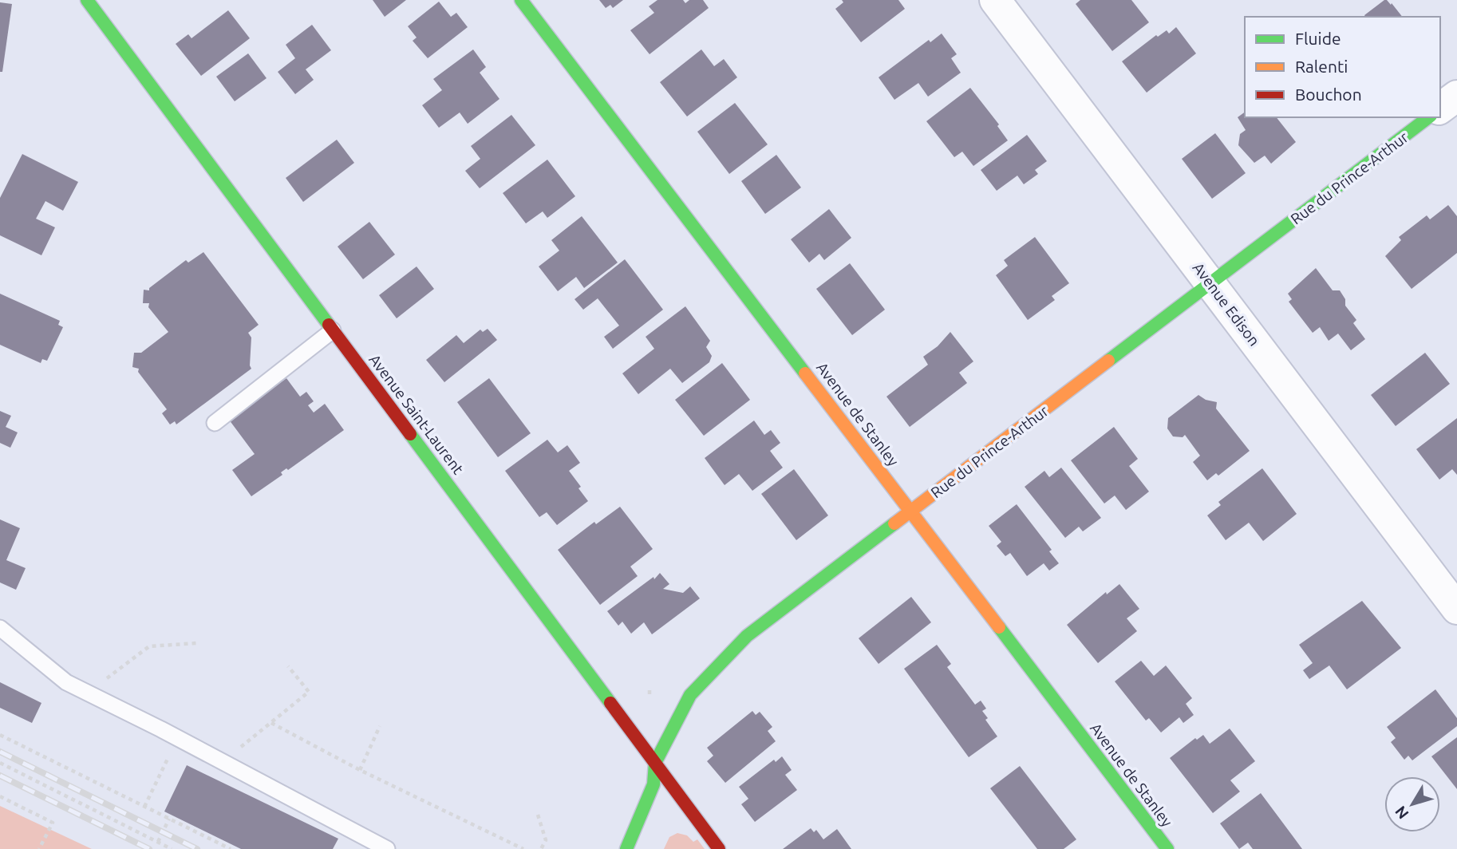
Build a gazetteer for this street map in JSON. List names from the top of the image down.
{
  "streets": {
    "street": [
      "Rue du Prince-Arthur",
      "Avenue Edison",
      "Avenue Saint-Laurent",
      "Avenue de Stanley"
    ]
  },
  "crossings": [
    ["Rue du Prince-Arthur", "Avenue Edison"],
    ["Rue du Prince-Arthur", "Avenue Saint-Laurent"],
    ["Rue du Prince-Arthur", "Avenue de Stanley"]
  ],
  "legend": ["Fluide", "Ralenti", "Bouchon"],
  "north": "bottom left"
}
